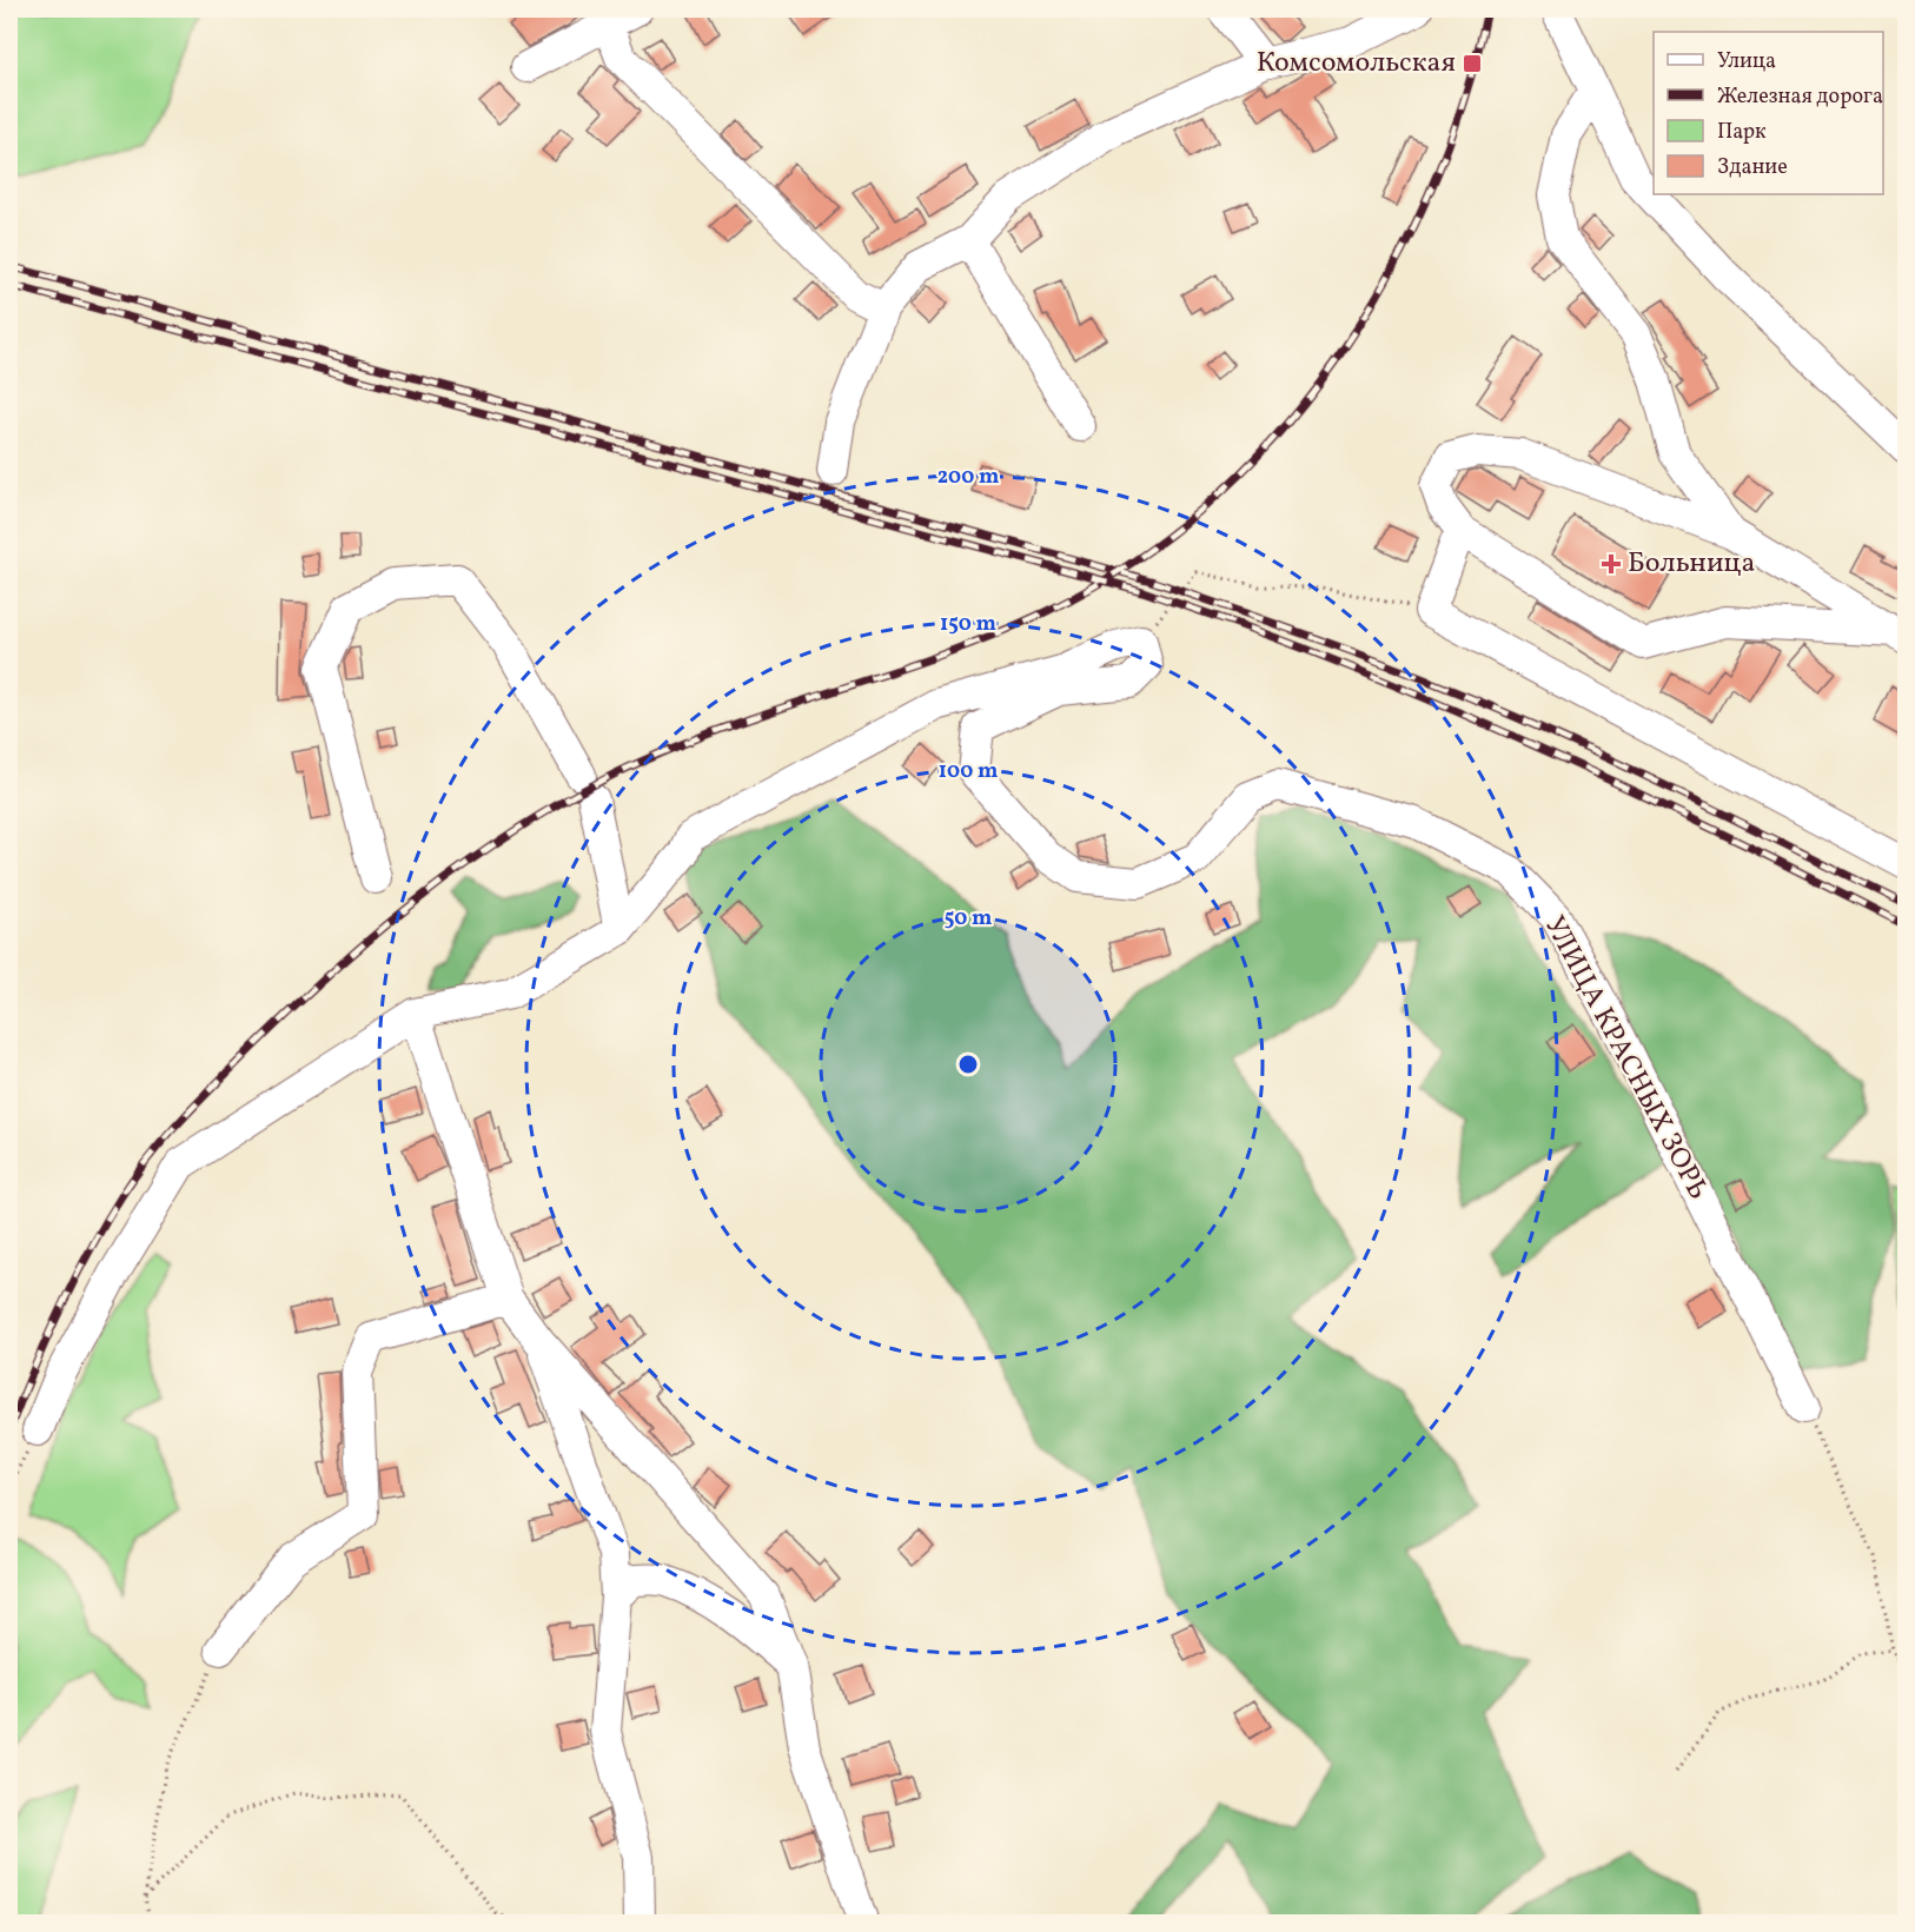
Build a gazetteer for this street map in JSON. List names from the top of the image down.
{
  "streets": {
    "street": ["УЛИЦА КРАСНЫХ ЗОРЬ"]
  },
  "places": {
    "transit": ["Комсомольская"],
    "health": ["Больница"]
  },
  "legend": [
    "Улица",
    "Железная дорога",
    "Парк",
    "Здание"
  ],
  "rings": [
    "200 m",
    "150 m",
    "100 m",
    "50 m"
  ]
}
